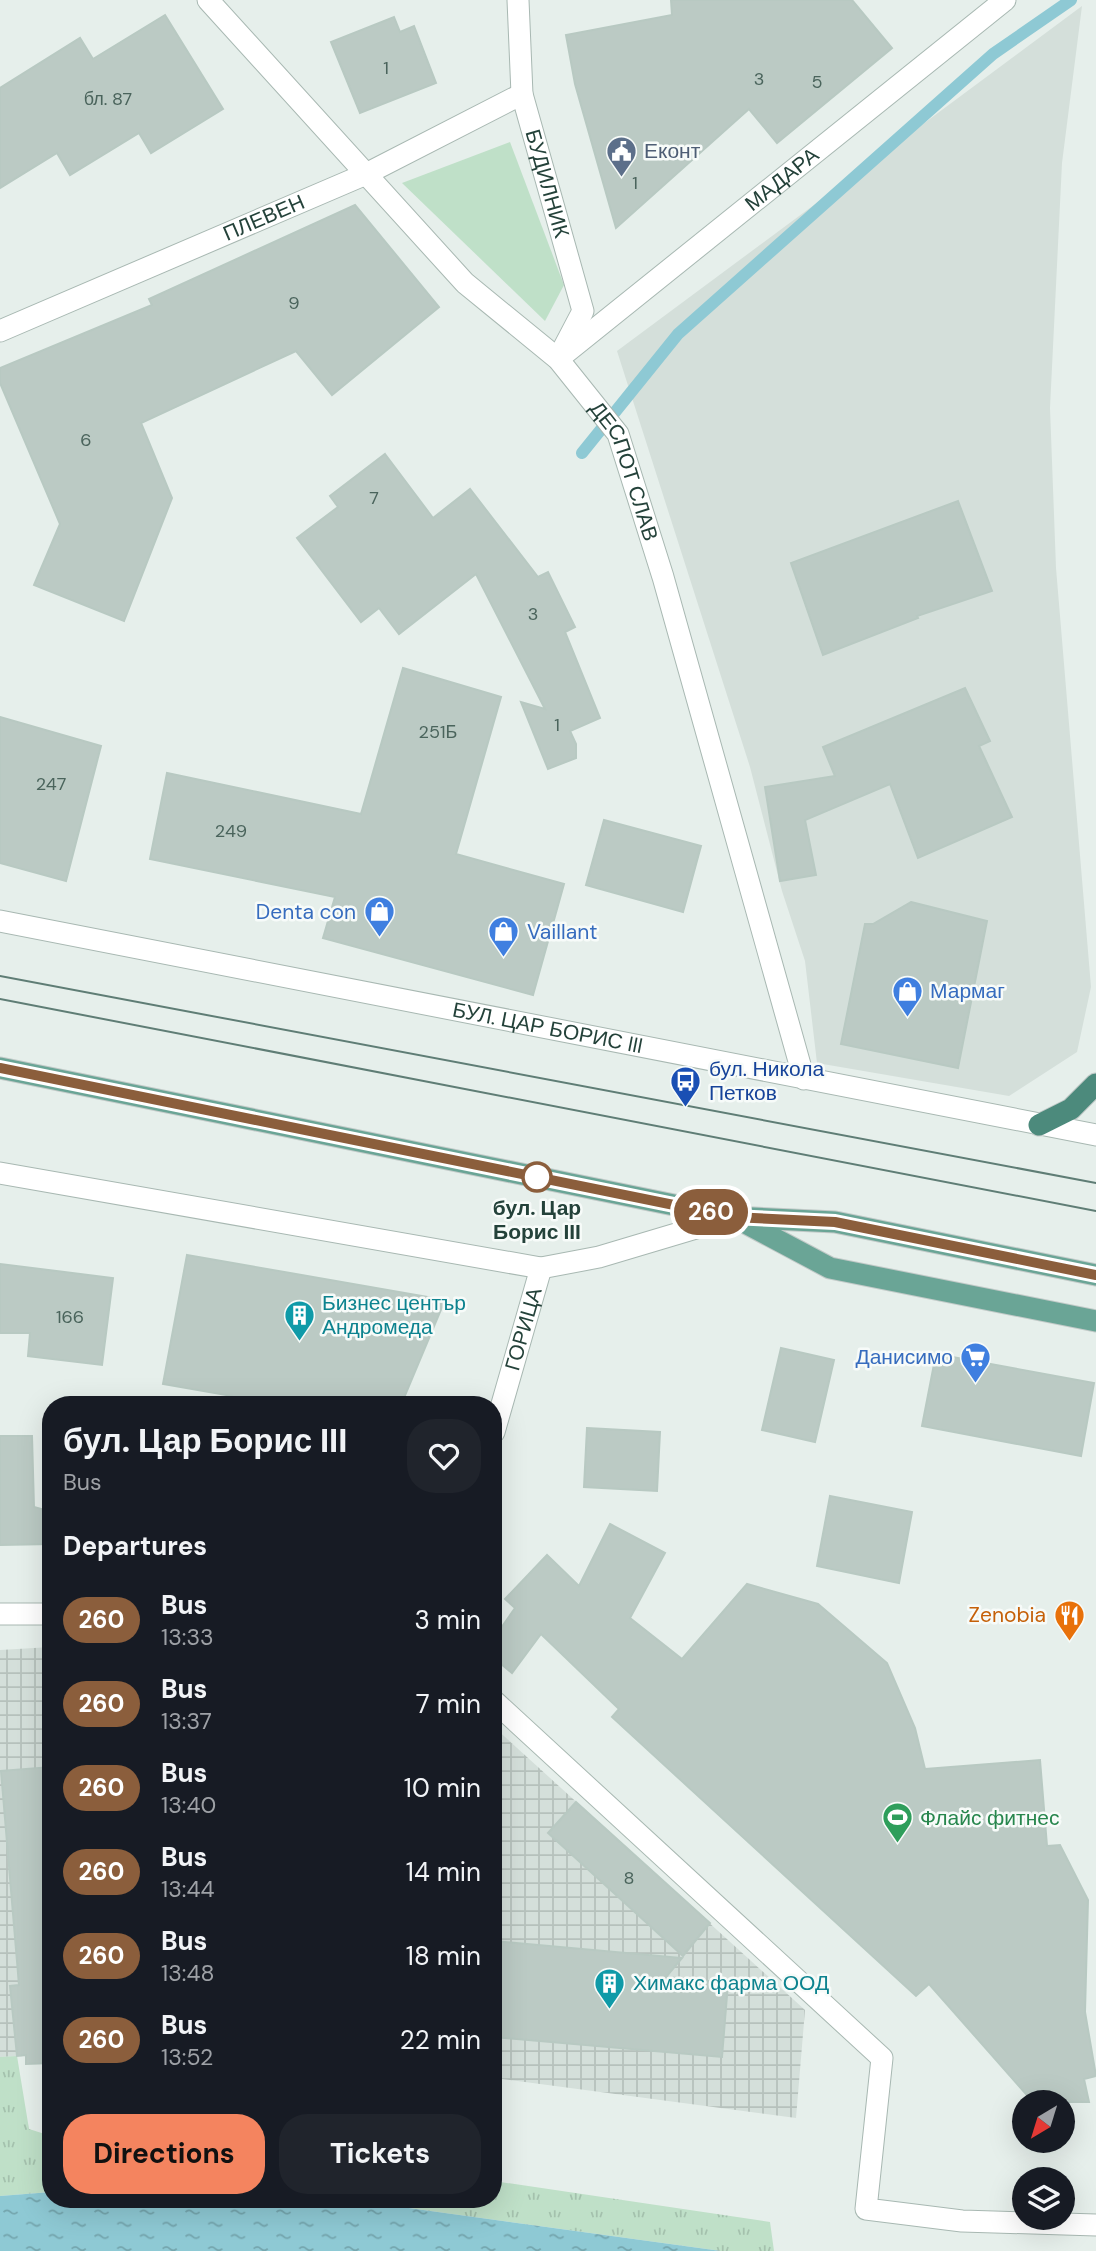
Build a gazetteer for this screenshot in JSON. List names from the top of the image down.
{
  "streets": {
    "street": [
      "МАДАРА",
      "БУДИЛНИК",
      "ПЛЕВЕН",
      "ДЕСПОТ СЛАВ",
      "БУЛ. ЦАР БОРИС III",
      "ГОРИЦА"
    ]
  },
  "crossings": [
    ["МАДАРА", "БУДИЛНИК"],
    ["МАДАРА", "ДЕСПОТ СЛАВ"],
    ["БУДИЛНИК", "ПЛЕВЕН"],
    ["БУДИЛНИК", "ДЕСПОТ СЛАВ"],
    ["ПЛЕВЕН", "ДЕСПОТ СЛАВ"],
    ["ДЕСПОТ СЛАВ", "БУЛ. ЦАР БОРИС III"]
  ],
  "places": {
    "public building": ["Еконт"],
    "shop": ["Denta con", "Vaillant", "Мармаг"],
    "bus stop": ["бул. Никола Петков"],
    "other": ["бул. Цар Борис ІІІ"],
    "building": ["Бизнес център Андромеда", "Химакс фарма ООД"],
    "supermarket": ["Данисимо"],
    "restaurant": ["Zenobia"],
    "sports": ["Флайс фитнес"]
  },
  "lines": ["bus line 260"],
  "house_numbers": [
    "1",
    "3",
    "5",
    "бл. 87",
    "1",
    "9",
    "6",
    "7",
    "3",
    "1",
    "251Б",
    "247",
    "249",
    "166",
    "8"
  ],
  "north": "bottom left",
  "page": {
    "on_map": "260",
    "heading": [
      ["бул. Цар Борис ІІІ", "Bus"],
      "Departures"
    ],
    "list": [
      {
        "mark": "260",
        "name": "Bus",
        "note": "13:33",
        "value": "3 min"
      },
      {
        "mark": "260",
        "name": "Bus",
        "note": "13:37",
        "value": "7 min"
      },
      {
        "mark": "260",
        "name": "Bus",
        "note": "13:40",
        "value": "10 min"
      },
      {
        "mark": "260",
        "name": "Bus",
        "note": "13:44",
        "value": "14 min"
      },
      {
        "mark": "260",
        "name": "Bus",
        "note": "13:48",
        "value": "18 min"
      },
      {
        "mark": "260",
        "name": "Bus",
        "note": "13:52",
        "value": "22 min"
      }
    ],
    "buttons": ["Directions", "Tickets"]
  }
}
